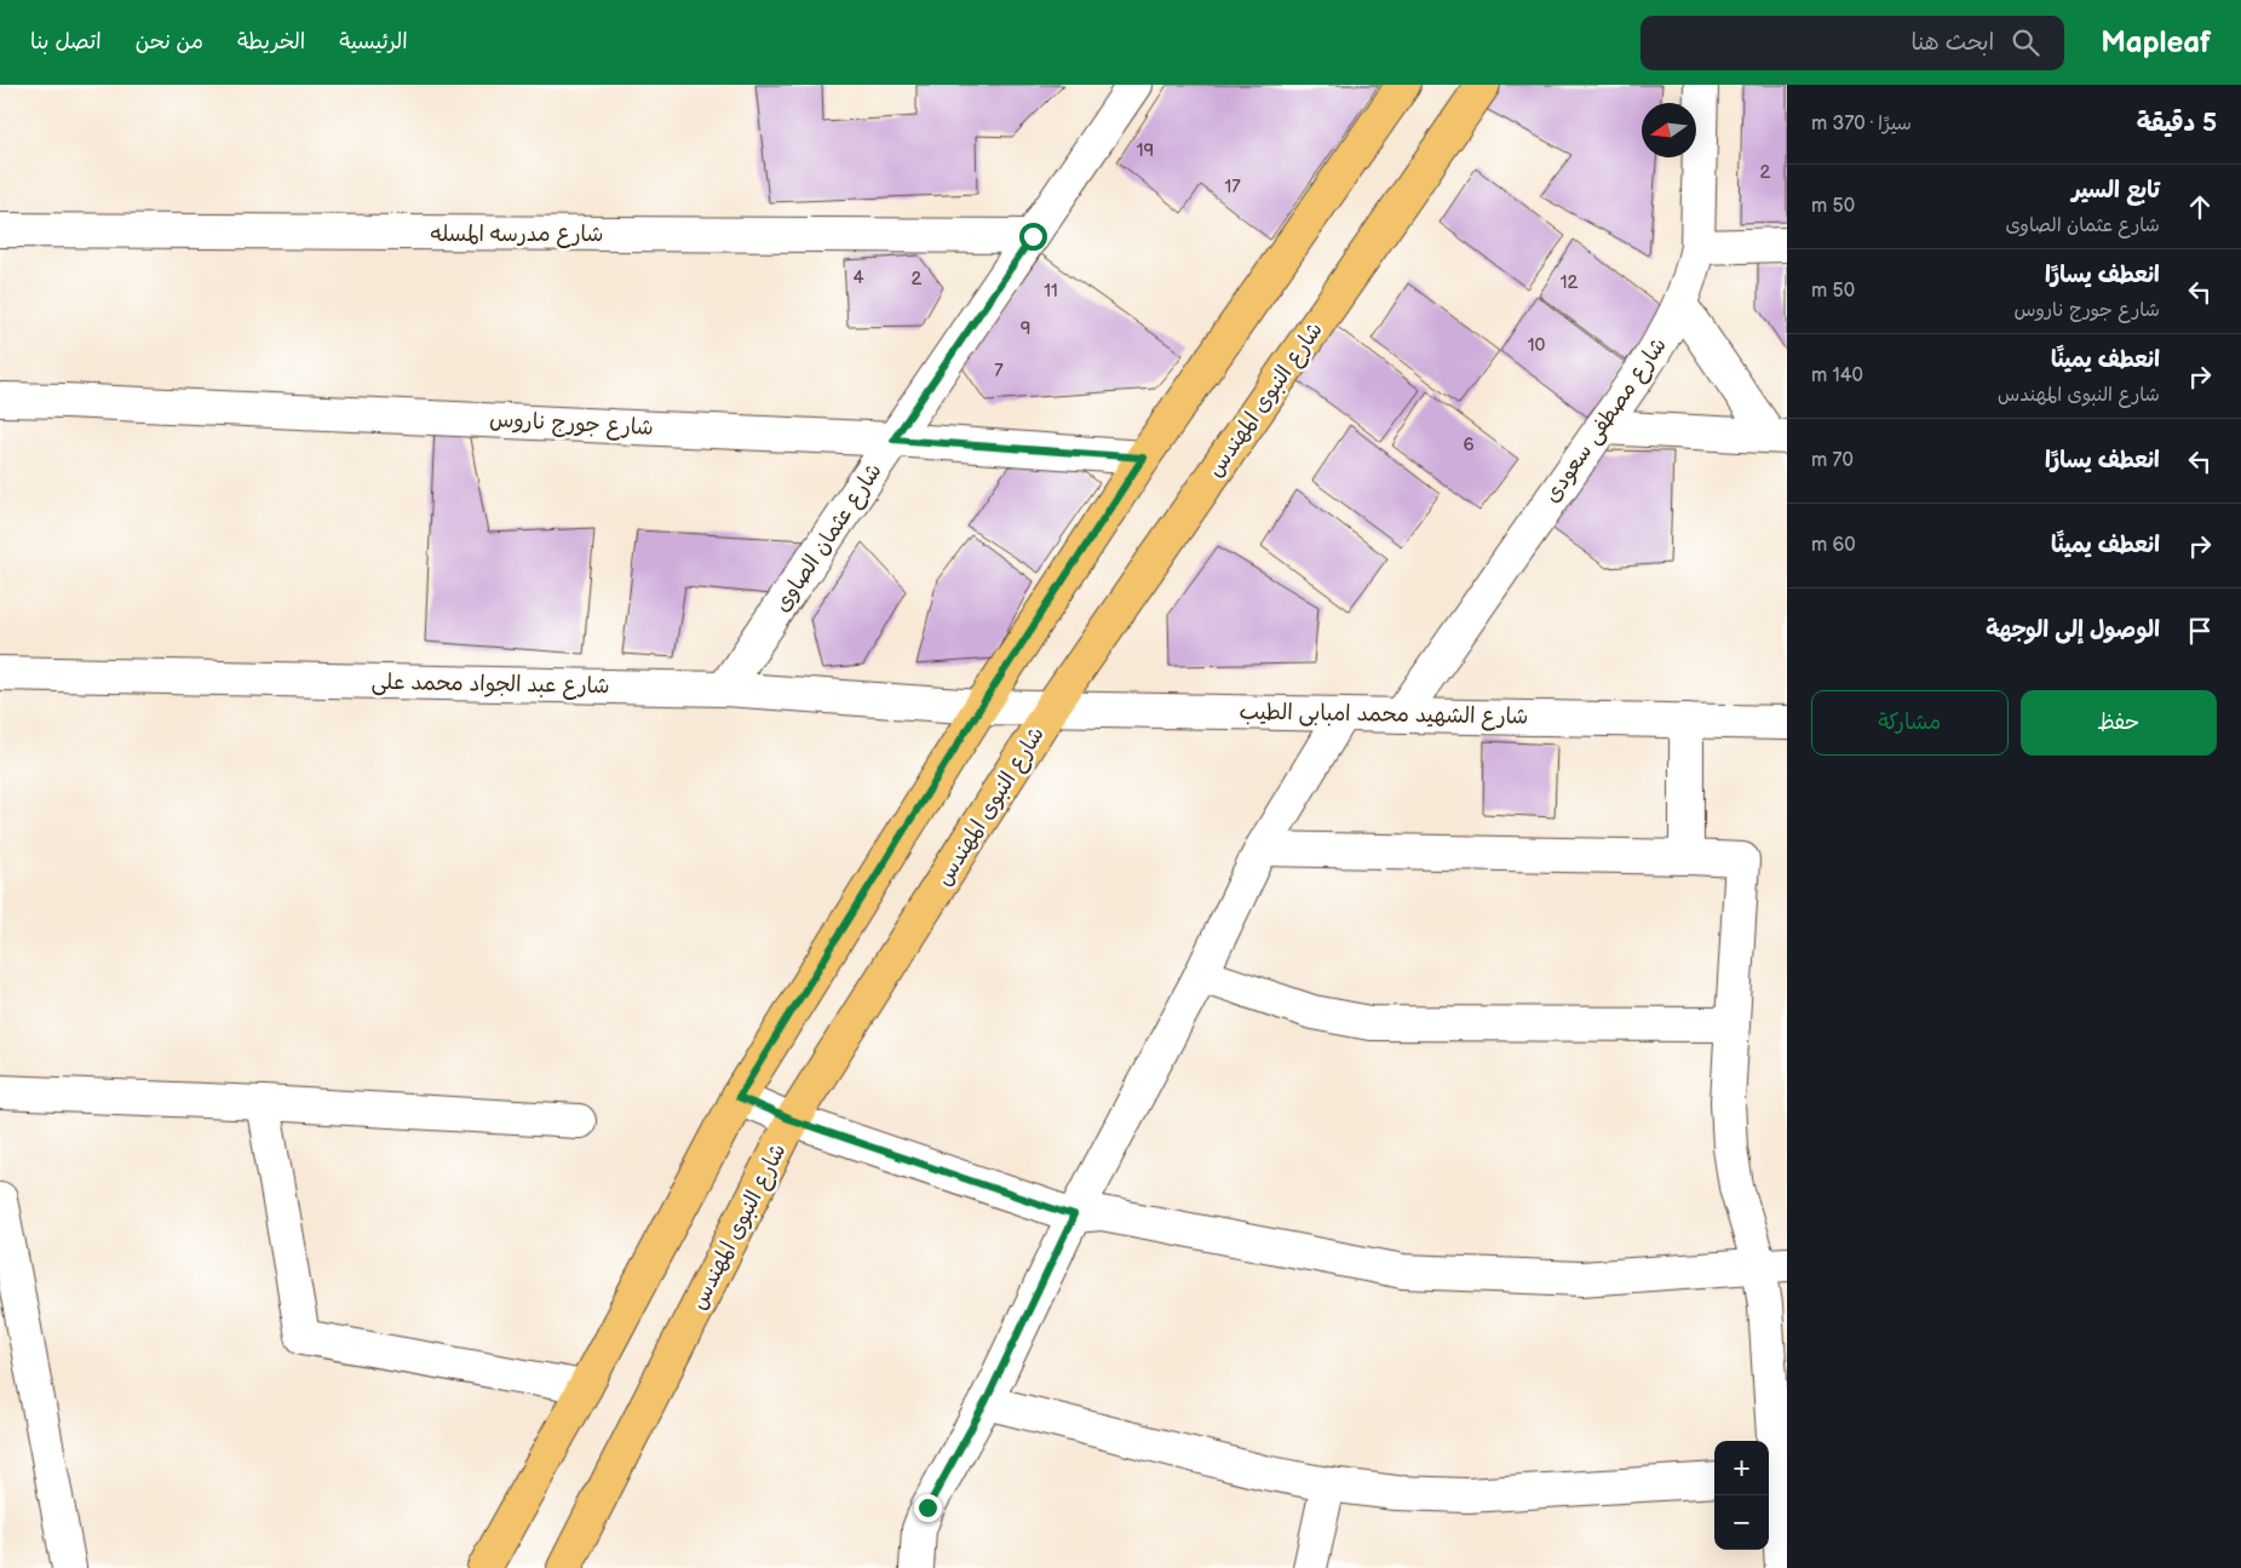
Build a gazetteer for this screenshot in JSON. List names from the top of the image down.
{
  "streets": {
    "main road": ["شارع النبوى المهندس"],
    "street": [
      "شارع مدرسه المسله",
      "شارع مصطفى سعودى",
      "شارع جورج ناروس",
      "شارع عثمان الصاوى",
      "شارع عبد الجواد محمد على",
      "شارع الشهيد محمد امبابى الطيب"
    ]
  },
  "crossings": [
    ["شارع مدرسه المسله", "شارع عثمان الصاوى"],
    ["شارع النبوى المهندس", "شارع الشهيد محمد امبابى الطيب"],
    ["شارع مصطفى سعودى", "شارع الشهيد محمد امبابى الطيب"],
    ["شارع جورج ناروس", "شارع عثمان الصاوى"],
    ["شارع عثمان الصاوى", "شارع عبد الجواد محمد على"],
    ["شارع عبد الجواد محمد على", "شارع الشهيد محمد امبابى الطيب"]
  ],
  "house_numbers": [
    "19",
    "2",
    "17",
    "4",
    "2",
    "12",
    "11",
    "9",
    "10",
    "7",
    "6"
  ],
  "north": "left",
  "page": {
    "header": "Mapleaf",
    "search": "ابحث هنا",
    "nav": [
      "الرئيسية",
      "الخريطة",
      "من نحن",
      "اتصل بنا"
    ],
    "heading": ["5 دقيقة", "سيرًا · 370 m"],
    "list": [
      ["تابع السير", "شارع عثمان الصاوى", "50 m"],
      ["انعطف يسارًا", "شارع جورج ناروس", "50 m"],
      ["انعطف يمينًا", "شارع النبوى المهندس", "140 m"],
      ["انعطف يسارًا", "70 m"],
      ["انعطف يمينًا", "60 m"],
      "الوصول إلى الوجهة"
    ],
    "buttons": ["حفظ", "مشاركة"],
    "map_buttons": ["+", "−"]
  }
}
